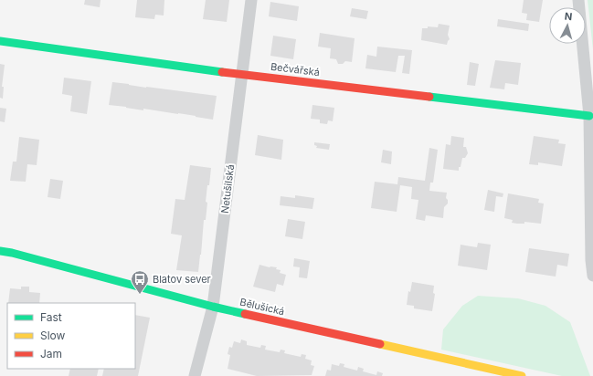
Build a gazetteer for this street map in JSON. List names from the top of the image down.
{
  "streets": {
    "street": ["Bečvářská", "Netušilská", "Bělušická"]
  },
  "crossings": [
    ["Bečvářská", "Netušilská"],
    ["Netušilská", "Bělušická"]
  ],
  "places": {
    "bus stop": ["Blatov sever"]
  },
  "legend": ["Fast", "Slow", "Jam"],
  "north": "top"
}
